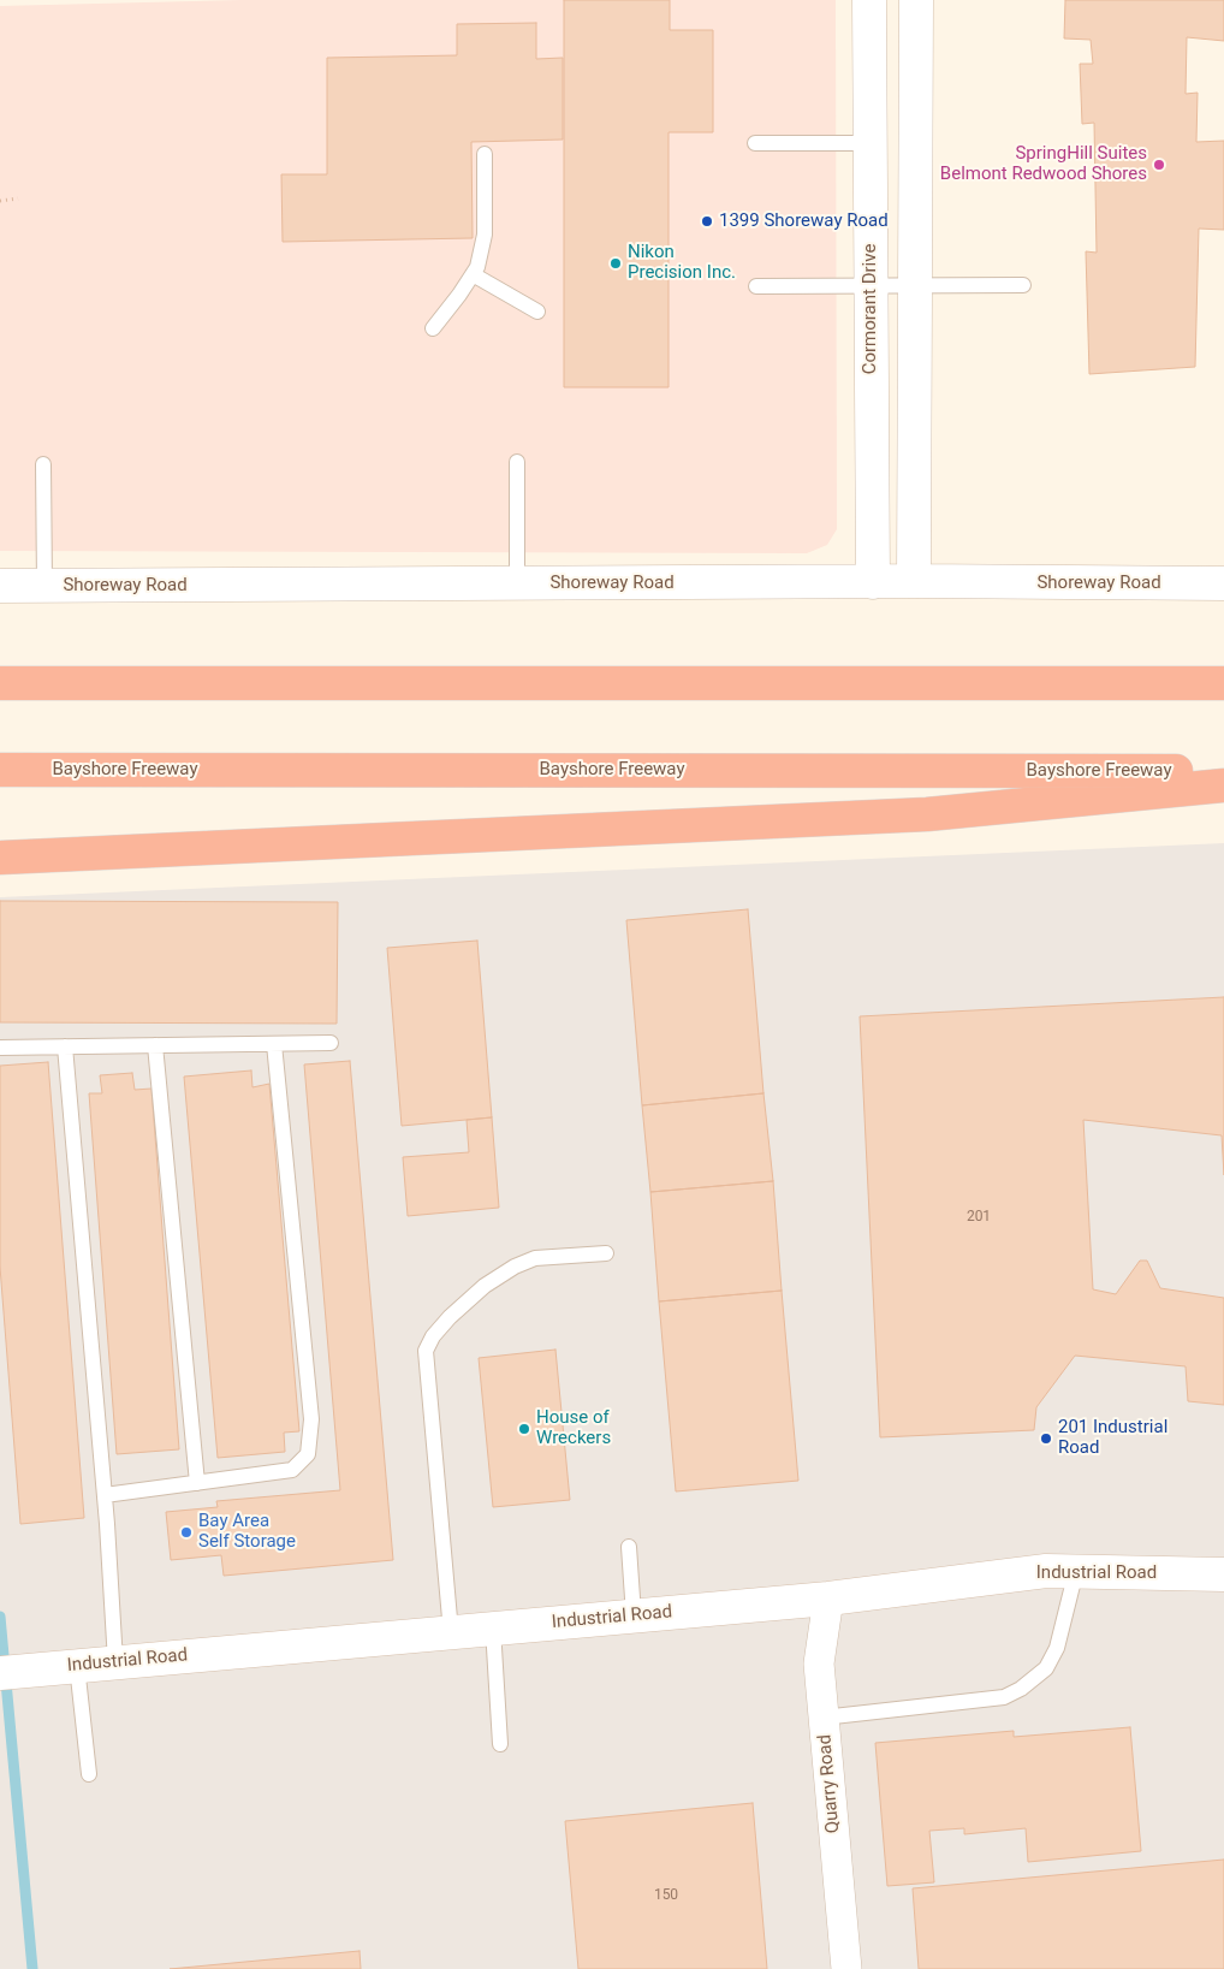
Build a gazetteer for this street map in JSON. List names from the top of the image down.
{
  "streets": {
    "highway": ["Bayshore Freeway"],
    "street": [
      "Cormorant Drive",
      "Shoreway Road",
      "Industrial Road",
      "Quarry Road"
    ]
  },
  "crossings": [
    ["Cormorant Drive", "Shoreway Road"],
    ["Industrial Road", "Quarry Road"]
  ],
  "places": [
    "SpringHill Suites Belmont Redwood Shores",
    "1399 Shoreway Road",
    "Nikon Precision Inc.",
    "House of Wreckers",
    "201 Industrial Road",
    "Bay Area Self Storage"
  ],
  "house_numbers": ["201", "150"]
}
